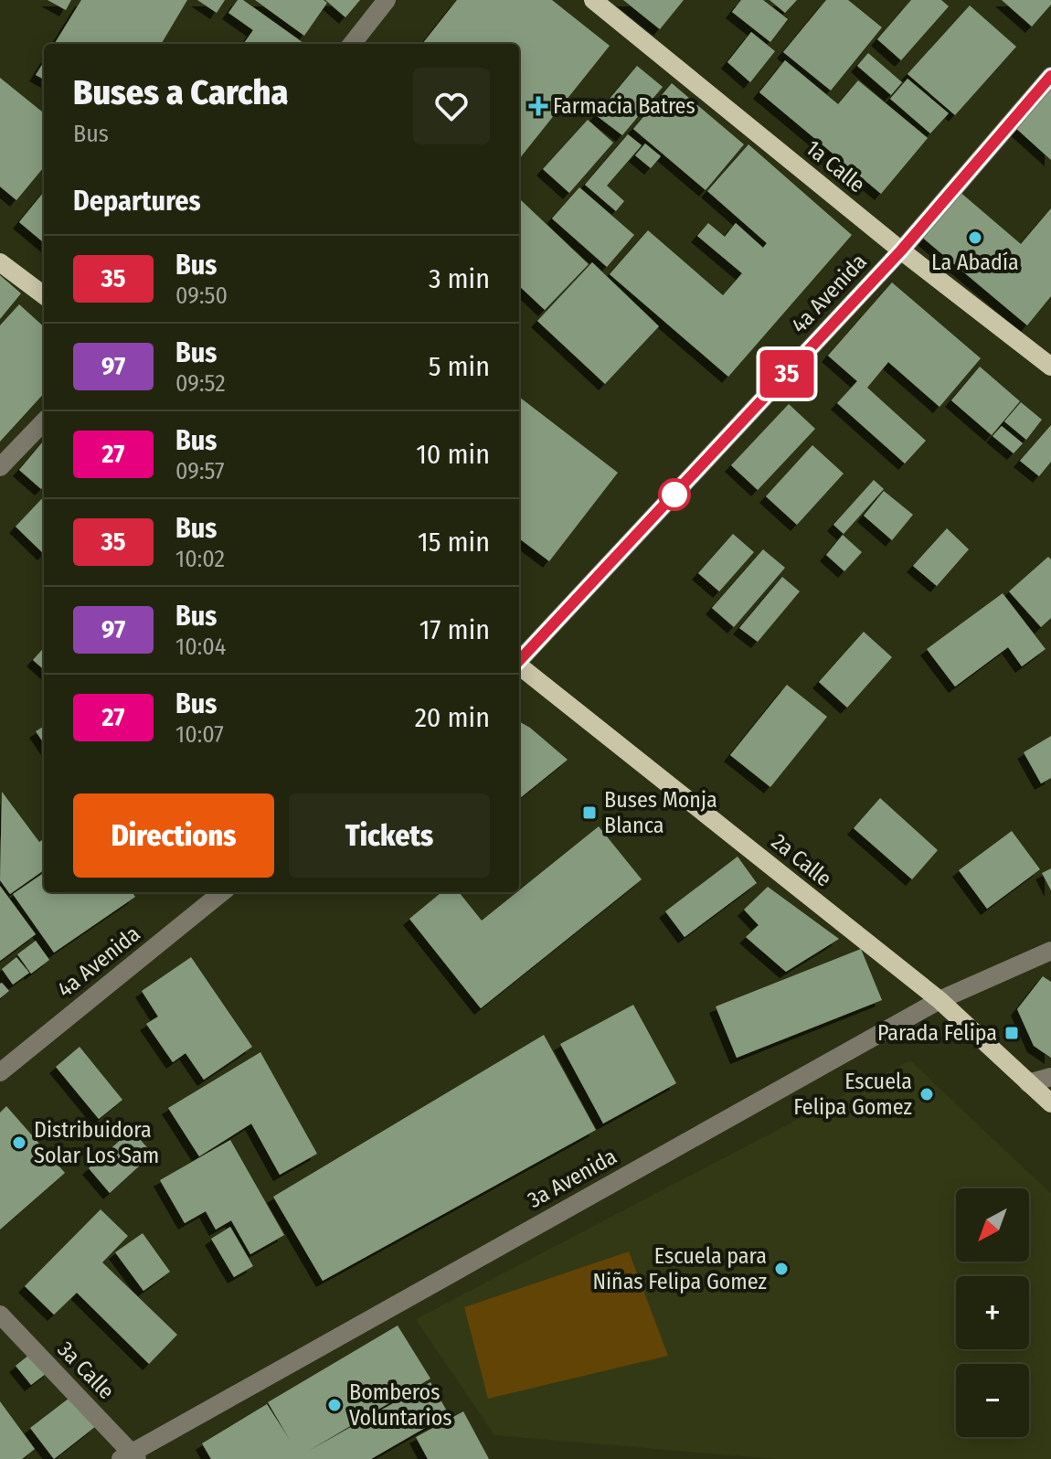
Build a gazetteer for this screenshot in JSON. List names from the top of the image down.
{
  "streets": {
    "main road": ["1a Calle", "2a Calle"],
    "street": ["4a Avenida", "3a Avenida", "3a Calle"]
  },
  "crossings": [
    ["1a Calle", "4a Avenida"],
    ["2a Calle", "3a Avenida"],
    ["3a Avenida", "3a Calle"]
  ],
  "places": {
    "health": ["Farmacia Batres"],
    "other": [
      "La Abadía",
      "Escuela Felipa Gomez",
      "Distribuidora Solar Los Sam",
      "Escuela para Niñas Felipa Gomez",
      "Bomberos Voluntarios"
    ],
    "transit": ["Buses Monja Blanca", "Parada Felipa"]
  },
  "lines": ["bus line 35"],
  "north": "bottom left",
  "page": {
    "on_map": "35",
    "heading": [
      ["Buses a Carcha", "Bus"],
      "Departures"
    ],
    "list": [
      {
        "mark": "35",
        "name": "Bus",
        "note": "09:50",
        "value": "3 min"
      },
      {
        "mark": "97",
        "name": "Bus",
        "note": "09:52",
        "value": "5 min"
      },
      {
        "mark": "27",
        "name": "Bus",
        "note": "09:57",
        "value": "10 min"
      },
      {
        "mark": "35",
        "name": "Bus",
        "note": "10:02",
        "value": "15 min"
      },
      {
        "mark": "97",
        "name": "Bus",
        "note": "10:04",
        "value": "17 min"
      },
      {
        "mark": "27",
        "name": "Bus",
        "note": "10:07",
        "value": "20 min"
      }
    ],
    "buttons": ["Directions", "Tickets"],
    "map_buttons": ["+", "−"]
  }
}
